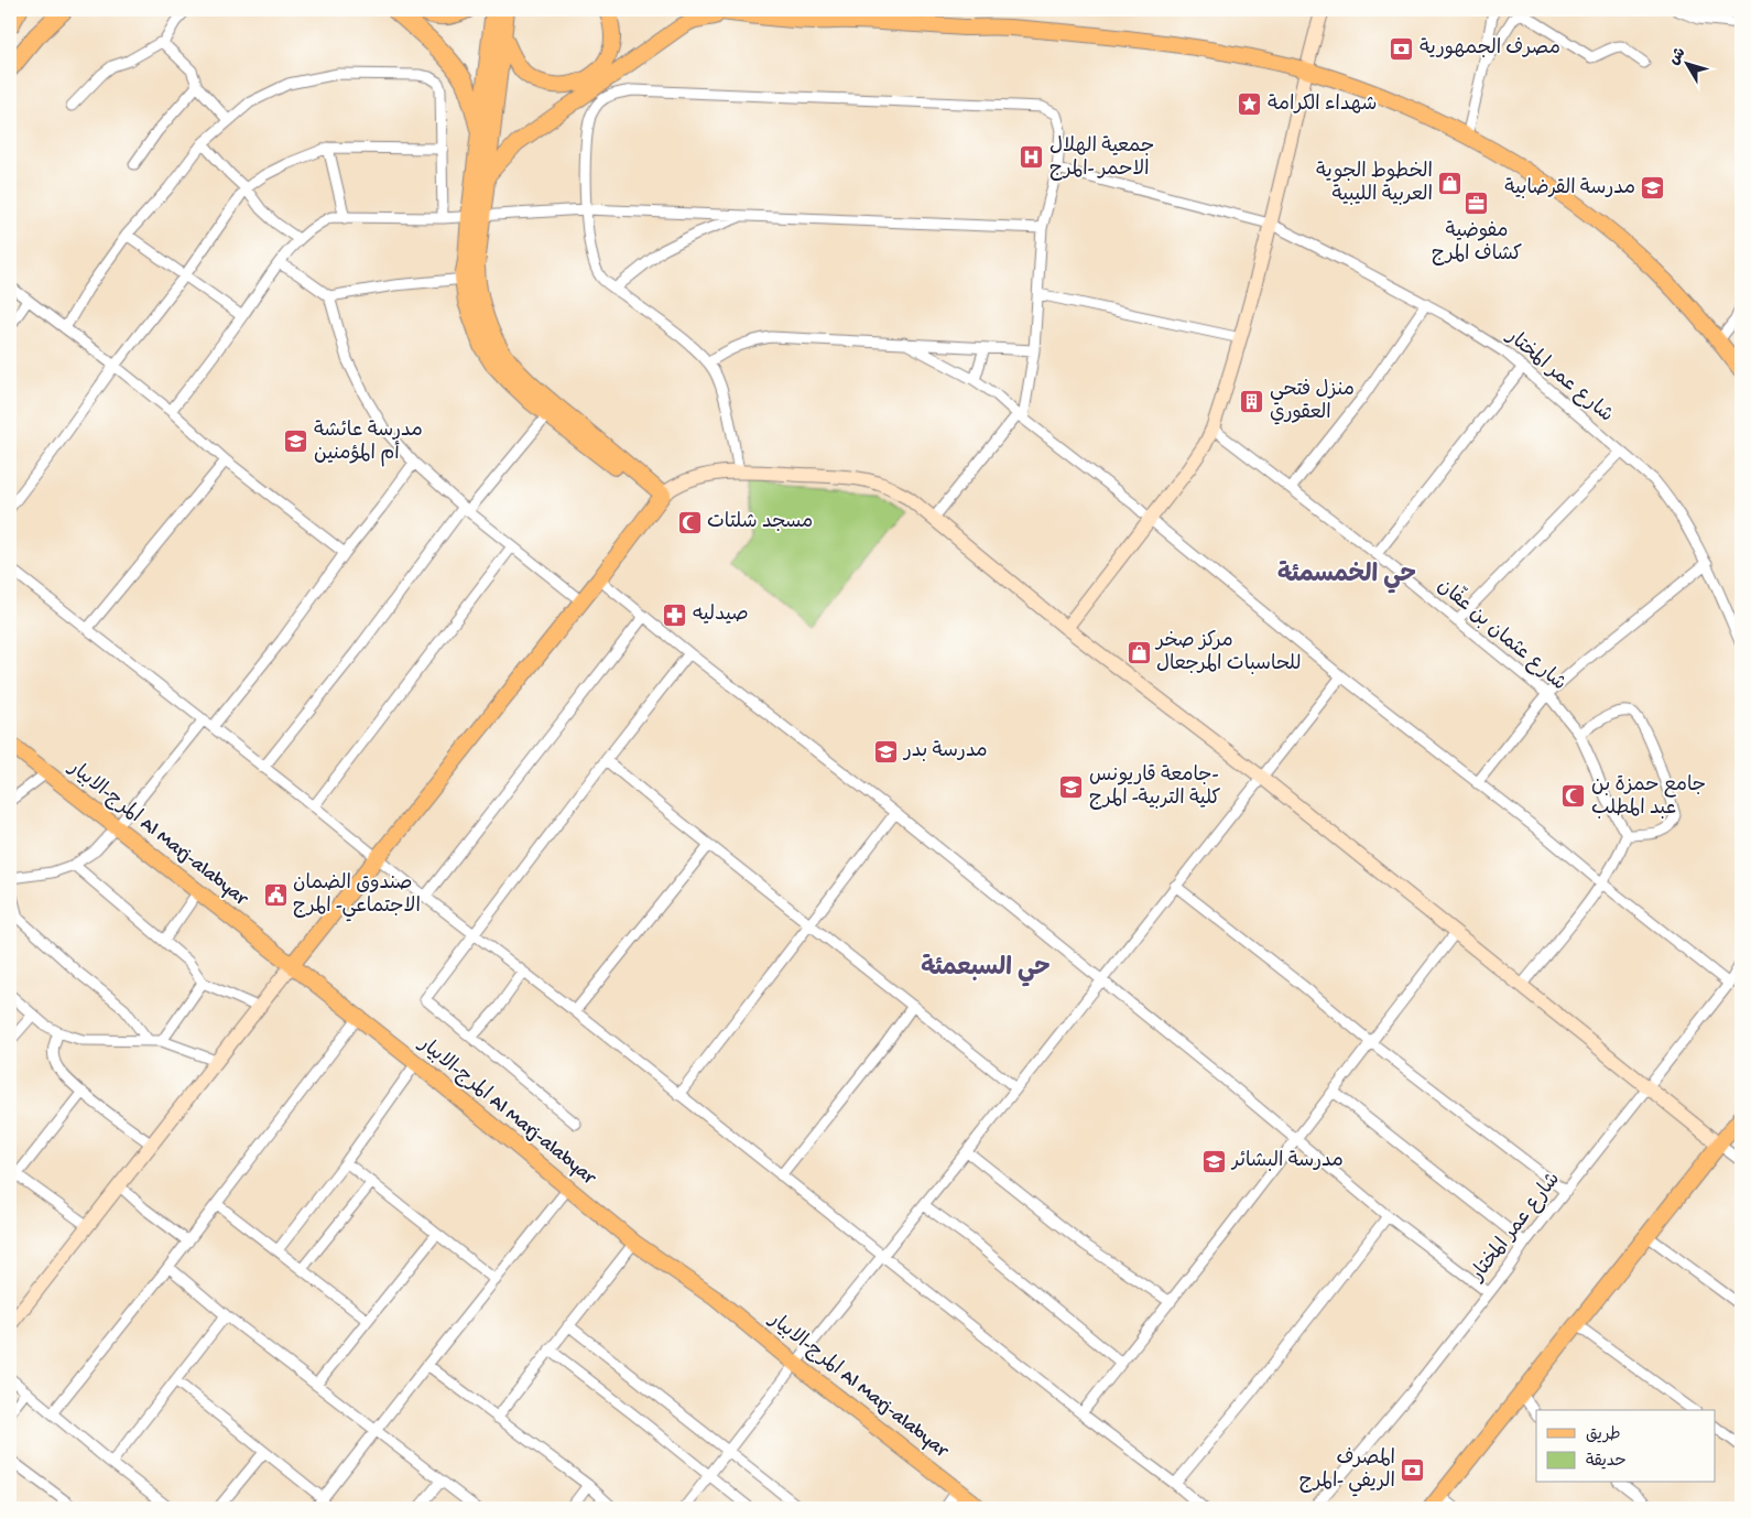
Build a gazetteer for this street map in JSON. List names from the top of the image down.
{
  "streets": {
    "main road": ["المرج-الابيار Al Marj-alabyar"],
    "street": ["شارع عمر المختار", "شارع عثمان بن عفّان"]
  },
  "districts": ["حي الخمسمئة", "حي السبعمئة"],
  "places": {
    "bank": ["مصرف الجمهورية", "المصرف الريفي -المرج"],
    "place": ["شهداء الكرامة"],
    "hospital": ["جمعية الهلال الاحمر -المرج"],
    "shop": ["الخطوط الجوية العربية الليبية", "مركز صخر للحاسبات المرجعال"],
    "school or university": [
      "مدرسة القرضابية",
      "مدرسة عائشة أم المؤمنين",
      "مدرسة بدر",
      "جامعة قاريونس- كلية التربية- المرج",
      "مدرسة البشائر"
    ],
    "office": ["مفوضية كشاف المرج"],
    "building": ["منزل فتحي العقوري"],
    "mosque": ["مسجد شلتات", "جامع حمزة بن عبد المطلب"],
    "pharmacy": ["صيدليه"],
    "public building": ["صندوق الضمان الاجتماعي- المرج"]
  },
  "legend": ["طريق", "حديقة"],
  "north": "top left"
}
